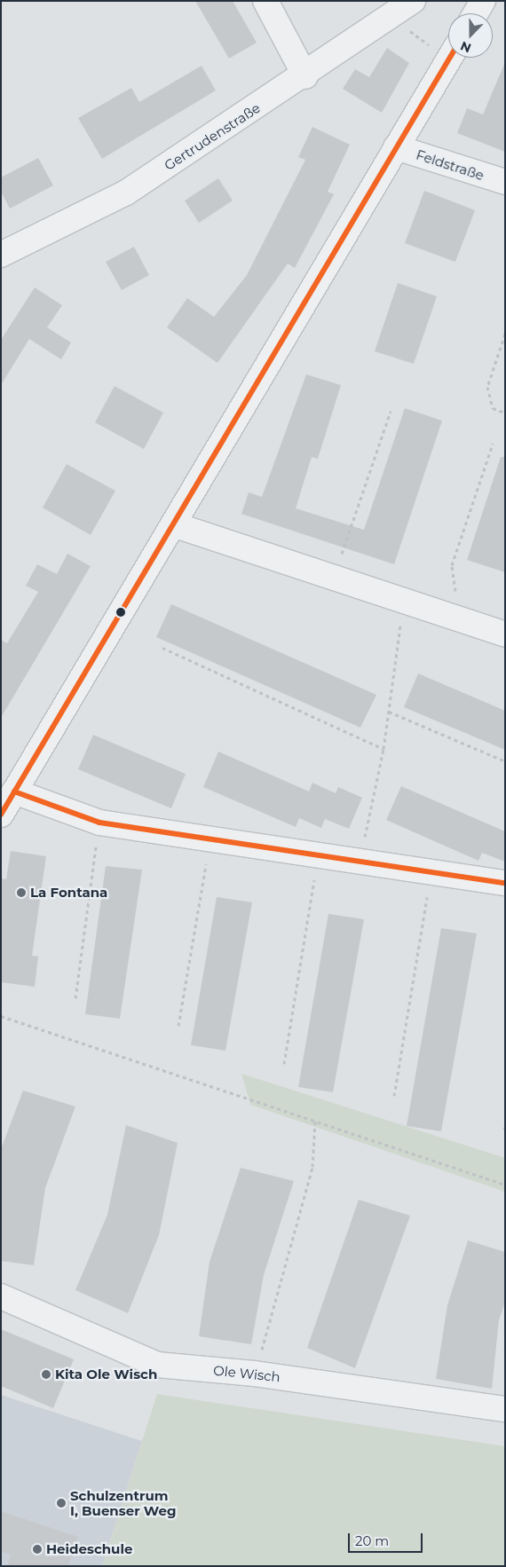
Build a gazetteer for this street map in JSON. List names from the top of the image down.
{
  "streets": {
    "street": ["Gertrudenstraße", "Feldstraße", "Ole Wisch"]
  },
  "places": [
    "La Fontana",
    "Kita Ole Wisch",
    "Schulzentrum I, Buenser Weg",
    "Heideschule"
  ],
  "scale_bar": "20 m",
  "north": "bottom"
}
